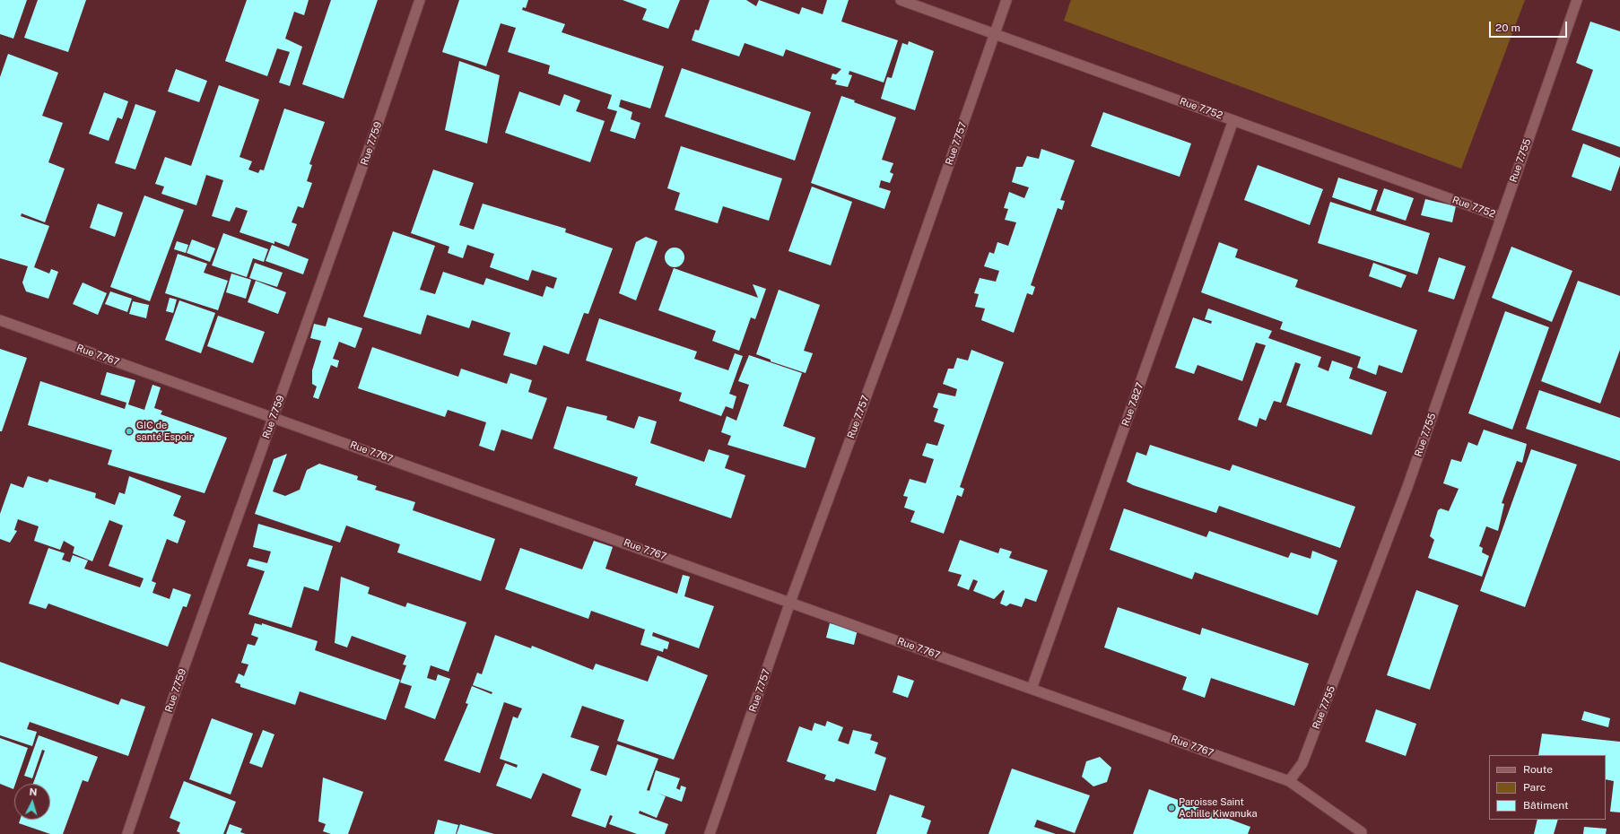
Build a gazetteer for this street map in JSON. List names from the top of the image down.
{
  "streets": {
    "street": [
      "Rue 7.752",
      "Rue 7.759",
      "Rue 7.757",
      "Rue 7.755",
      "Rue 7.767",
      "Rue 7.827"
    ]
  },
  "crossings": [
    ["Rue 7.752", "Rue 7.757"],
    ["Rue 7.752", "Rue 7.755"],
    ["Rue 7.752", "Rue 7.827"],
    ["Rue 7.759", "Rue 7.767"],
    ["Rue 7.757", "Rue 7.767"],
    ["Rue 7.755", "Rue 7.767"],
    ["Rue 7.767", "Rue 7.827"]
  ],
  "places": ["GIC de santé Espoir", "Paroisse Saint Achille Kiwanuka"],
  "legend": ["Route", "Parc", "Bâtiment"],
  "scale_bar": "20 m",
  "north": "top"
}
